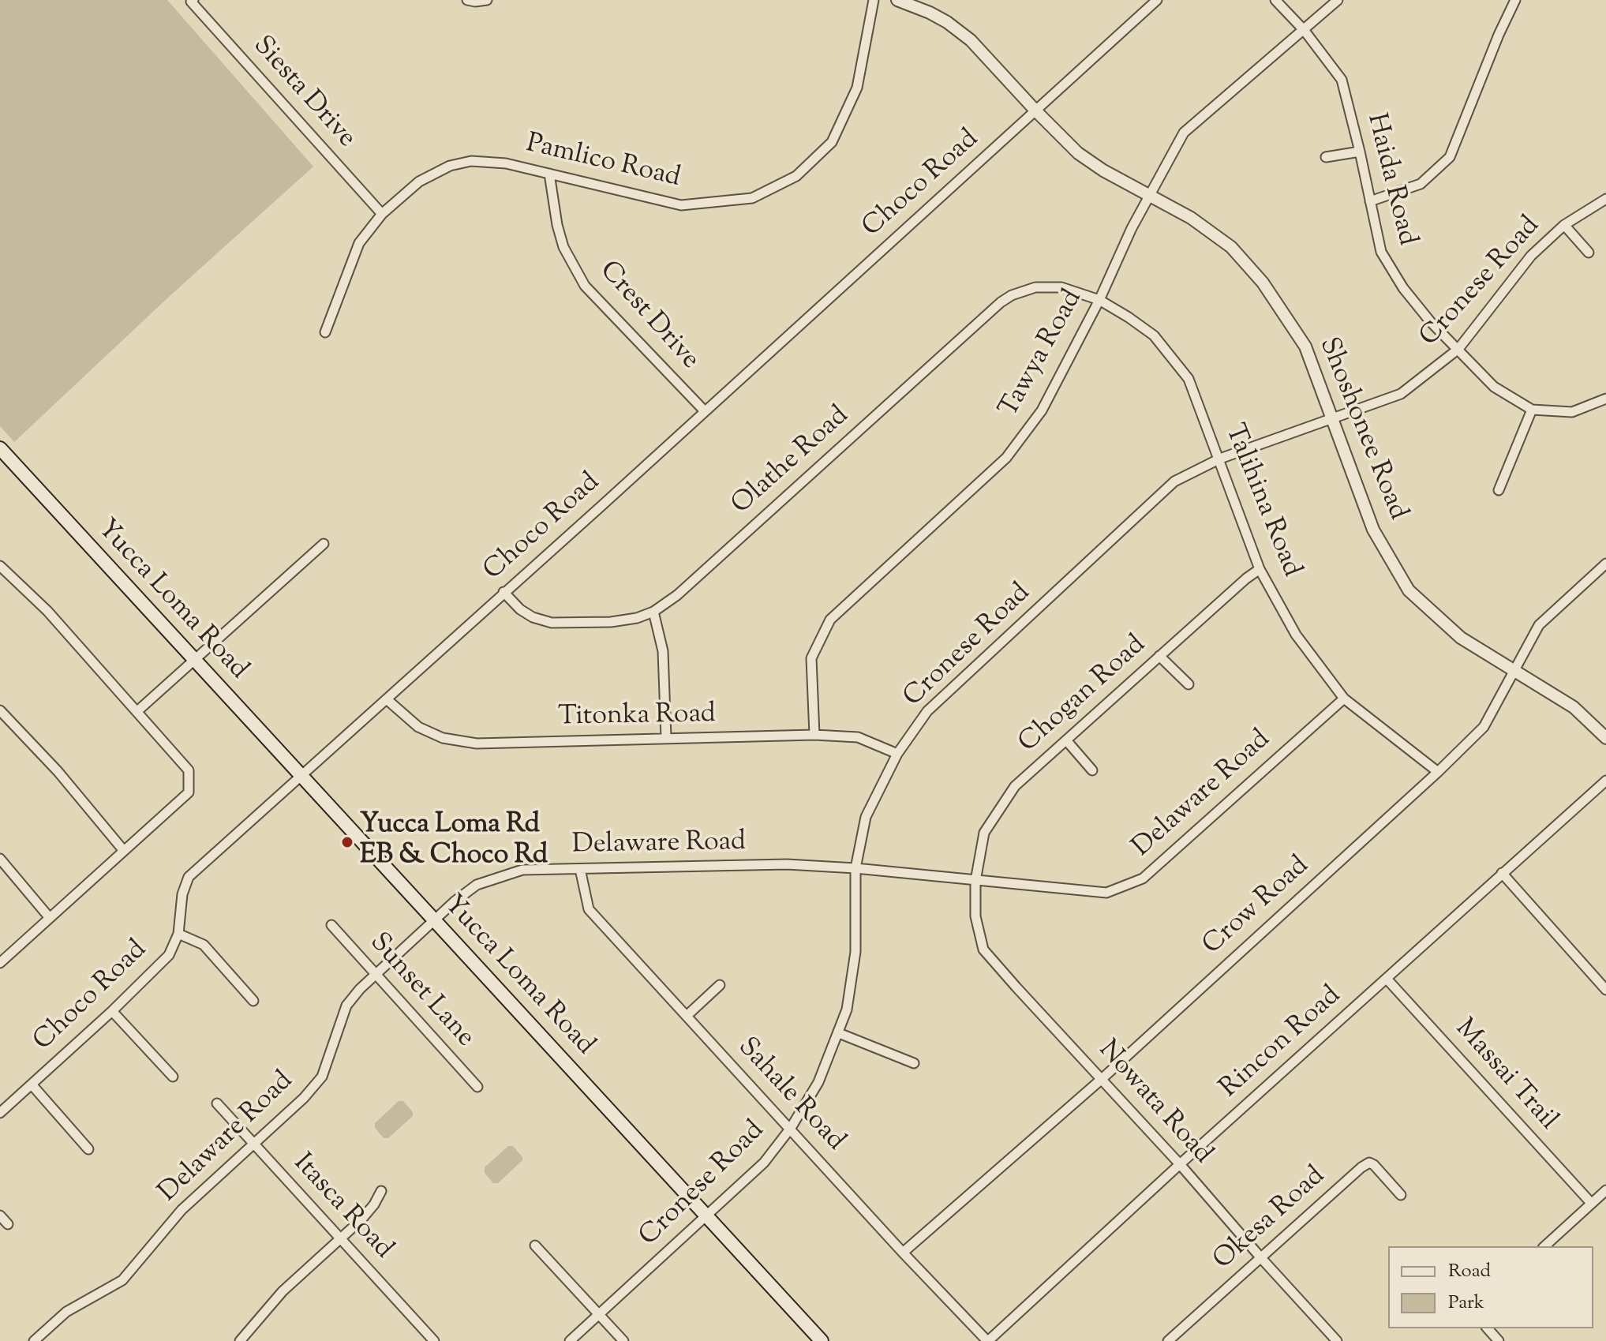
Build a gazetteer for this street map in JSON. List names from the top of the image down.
{
  "streets": {
    "main road": ["Yucca Loma Road"],
    "street": [
      "Siesta Drive",
      "Pamlico Road",
      "Haida Road",
      "Choco Road",
      "Cronese Road",
      "Crest Drive",
      "Tawya Road",
      "Shoshonee Road",
      "Olathe Road",
      "Talihina Road",
      "Chogan Road",
      "Titonka Road",
      "Delaware Road",
      "Crow Road",
      "Sunset Lane",
      "Rincon Road",
      "Massai Trail",
      "Sahale Road",
      "Nowata Road",
      "Itasca Road",
      "Okesa Road"
    ]
  },
  "crossings": [
    ["Siesta Drive", "Pamlico Road"],
    ["Pamlico Road", "Crest Drive"],
    ["Haida Road", "Cronese Road"],
    ["Haida Road", "Tawya Road"],
    ["Choco Road", "Crest Drive"],
    ["Choco Road", "Shoshonee Road"],
    ["Choco Road", "Olathe Road"],
    ["Choco Road", "Yucca Loma Road"],
    ["Choco Road", "Titonka Road"],
    ["Cronese Road", "Shoshonee Road"],
    ["Cronese Road", "Talihina Road"],
    ["Cronese Road", "Yucca Loma Road"],
    ["Cronese Road", "Titonka Road"],
    ["Cronese Road", "Delaware Road"],
    ["Cronese Road", "Sahale Road"],
    ["Tawya Road", "Shoshonee Road"],
    ["Tawya Road", "Olathe Road"],
    ["Tawya Road", "Talihina Road"],
    ["Tawya Road", "Titonka Road"],
    ["Shoshonee Road", "Crow Road"],
    ["Olathe Road", "Talihina Road"],
    ["Talihina Road", "Chogan Road"],
    ["Talihina Road", "Delaware Road"],
    ["Talihina Road", "Crow Road"],
    ["Yucca Loma Road", "Delaware Road"],
    ["Chogan Road", "Delaware Road"],
    ["Chogan Road", "Nowata Road"],
    ["Delaware Road", "Sunset Lane"],
    ["Delaware Road", "Sahale Road"],
    ["Delaware Road", "Nowata Road"],
    ["Delaware Road", "Itasca Road"],
    ["Crow Road", "Sahale Road"],
    ["Crow Road", "Nowata Road"],
    ["Rincon Road", "Massai Trail"],
    ["Rincon Road", "Sahale Road"],
    ["Rincon Road", "Nowata Road"],
    ["Nowata Road", "Okesa Road"]
  ],
  "places": ["Yucca Loma Rd EB & Choco Rd"],
  "legend": ["Road", "Park"]
}
